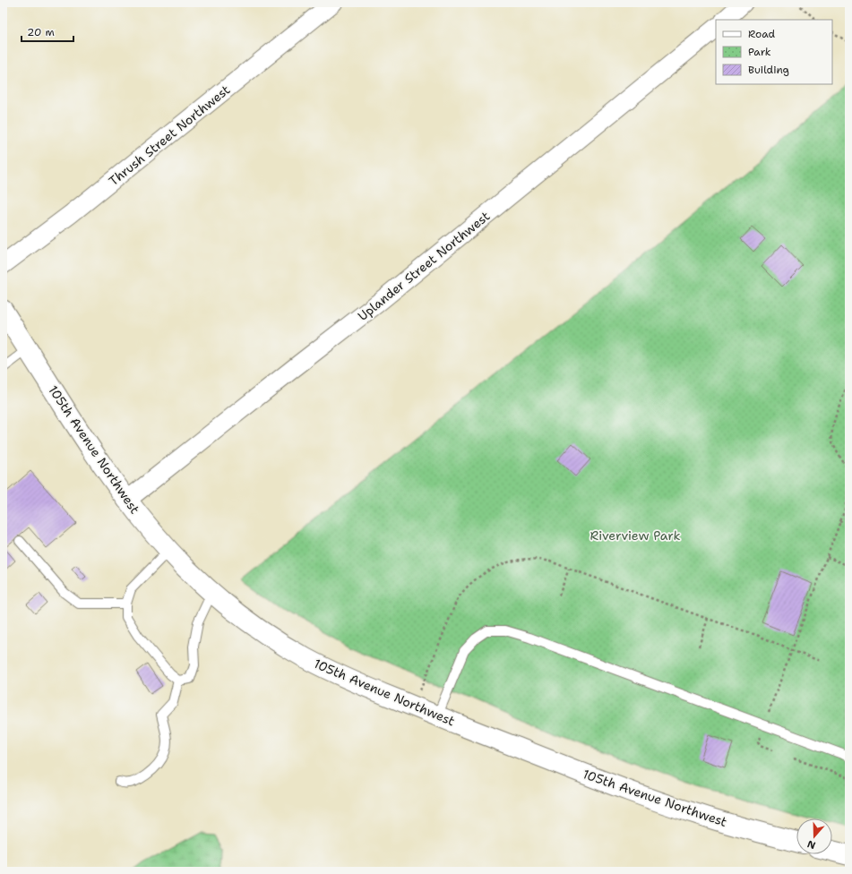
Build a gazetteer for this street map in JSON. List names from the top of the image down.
{
  "streets": {
    "street": ["Thrush Street Northwest", "Uplander Street Northwest", "105th Avenue Northwest"]
  },
  "crossings": [
    ["Uplander Street Northwest", "105th Avenue Northwest"]
  ],
  "parks": ["Riverview Park"],
  "legend": ["Road", "Park", "Building"],
  "scale_bar": "20 m",
  "north": "bottom"
}
